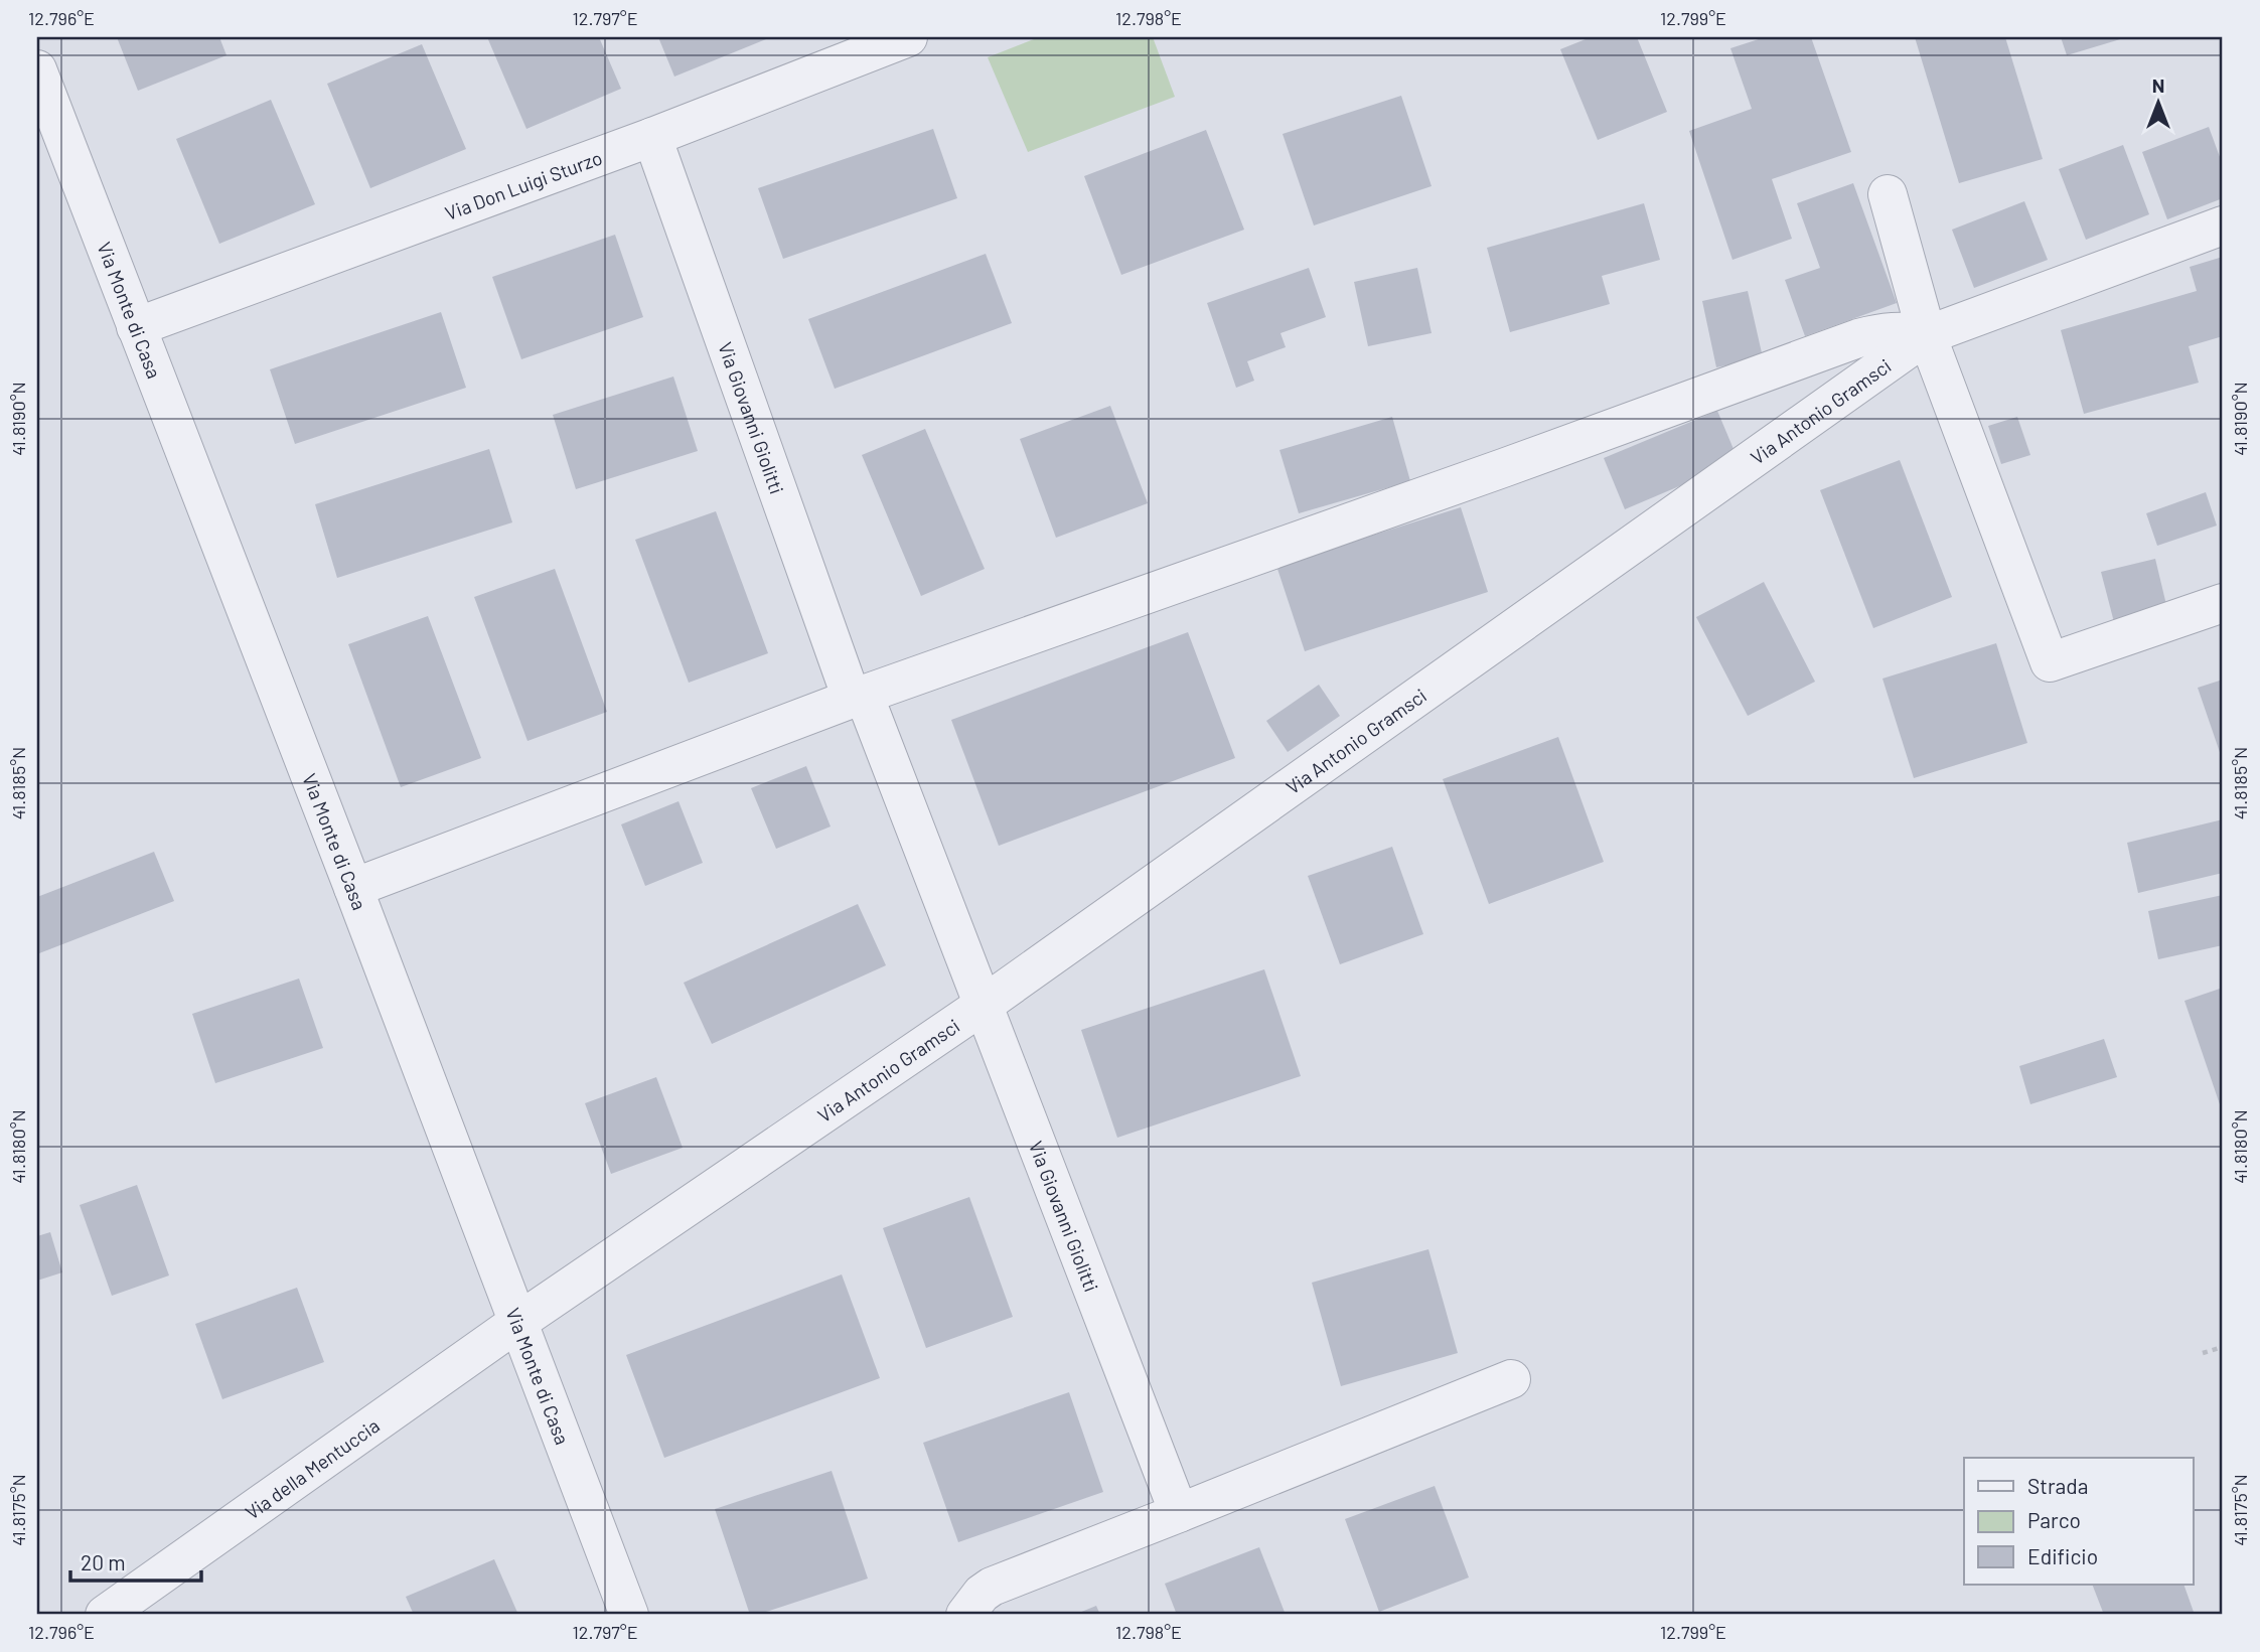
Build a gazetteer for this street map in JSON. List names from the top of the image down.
{
  "streets": {
    "street": [
      "Via Don Luigi Sturzo",
      "Via Monte di Casa",
      "Via Antonio Gramsci",
      "Via Giovanni Giolitti",
      "Via della Mentuccia"
    ]
  },
  "crossings": [
    ["Via Don Luigi Sturzo", "Via Monte di Casa"],
    ["Via Don Luigi Sturzo", "Via Giovanni Giolitti"],
    ["Via Monte di Casa", "Via Antonio Gramsci"],
    ["Via Monte di Casa", "Via della Mentuccia"],
    ["Via Antonio Gramsci", "Via Giovanni Giolitti"],
    ["Via Antonio Gramsci", "Via della Mentuccia"]
  ],
  "legend": ["Strada", "Parco", "Edificio"],
  "scale_bar": "20 m",
  "north": "top",
  "coordinates": [
    "12.796°E",
    "12.797°E",
    "12.798°E",
    "12.799°E",
    "41.8190°N",
    "41.8185°N",
    "41.8180°N",
    "41.8175°N"
  ]
}
